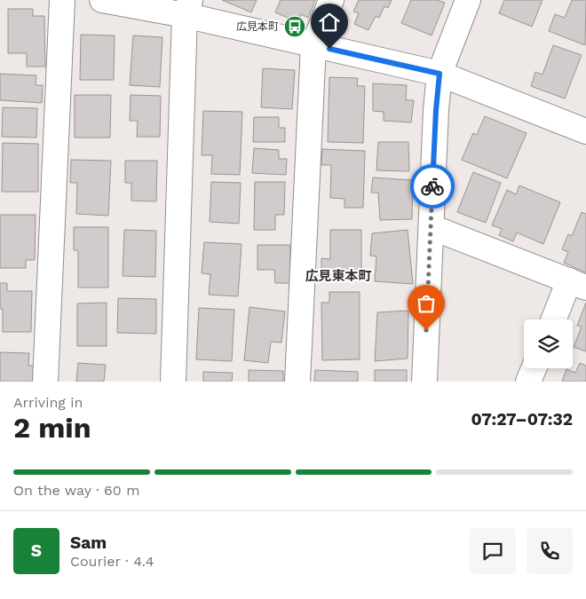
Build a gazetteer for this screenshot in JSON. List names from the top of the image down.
{
  "districts": ["広見東本町"],
  "places": {
    "bus stop": ["広見本町"]
  },
  "page": {
    "heading": ["2 min", "Arriving in", "07:27–07:32"],
    "panel": ["Sam", "Courier · 4.4"],
    "bar": "On the way · 60 m",
    "round": "S"
  }
}
